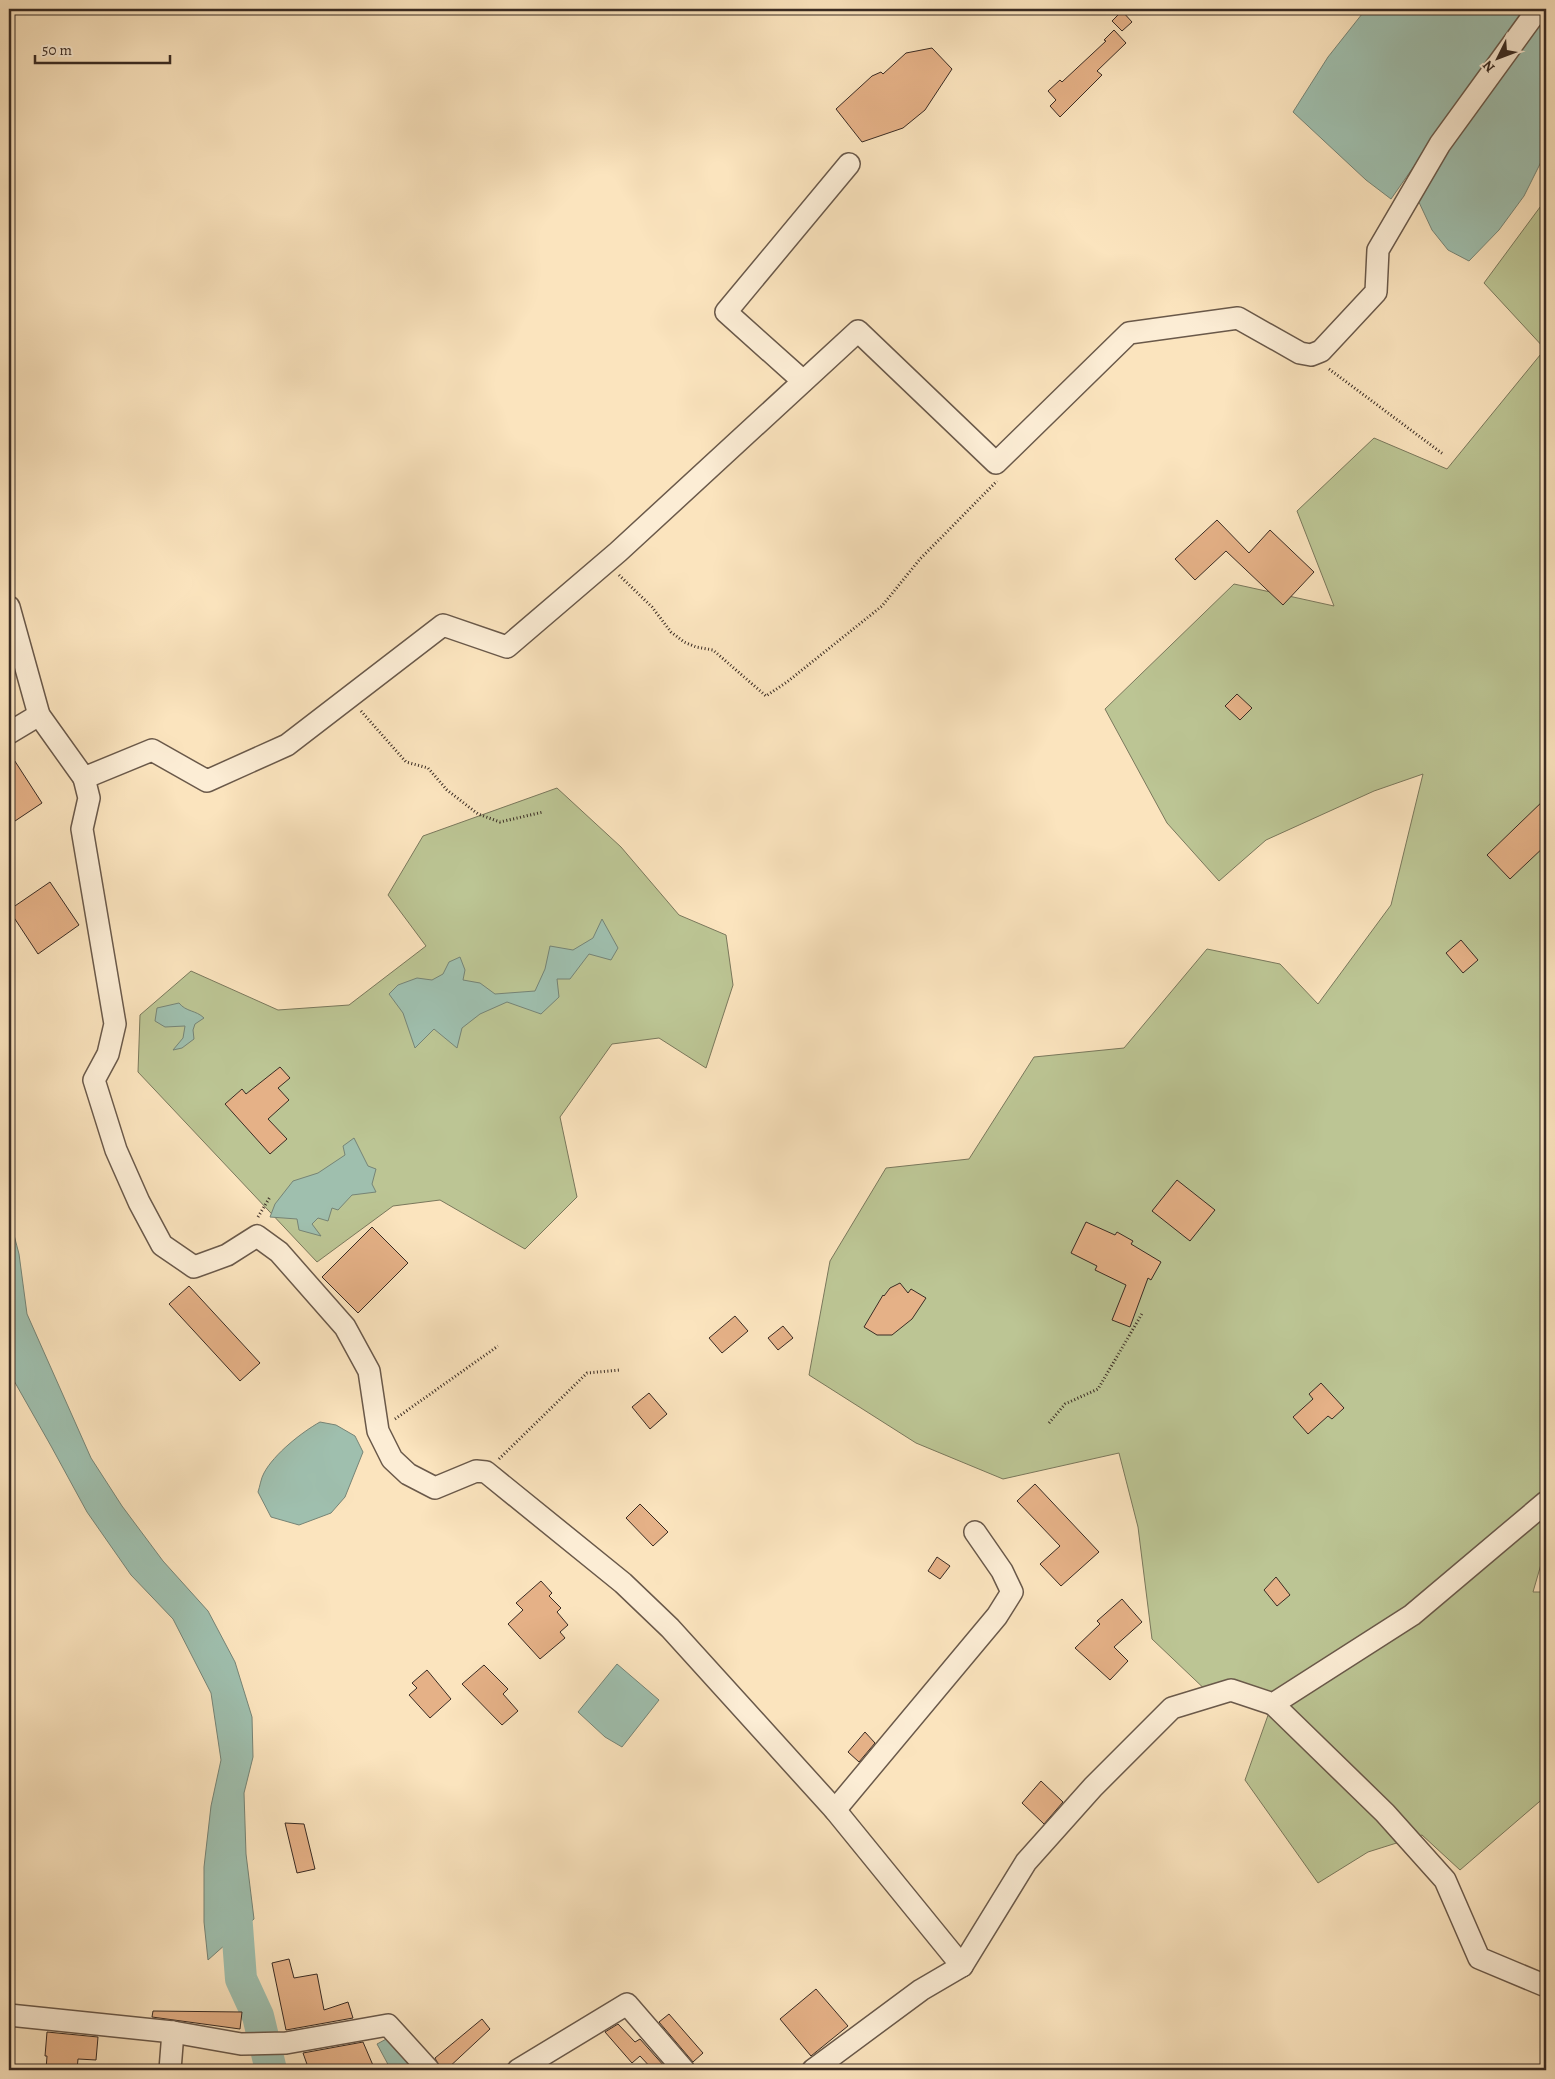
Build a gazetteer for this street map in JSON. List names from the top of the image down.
{
  "scale_bar": "50 m",
  "north": "bottom left"
}
